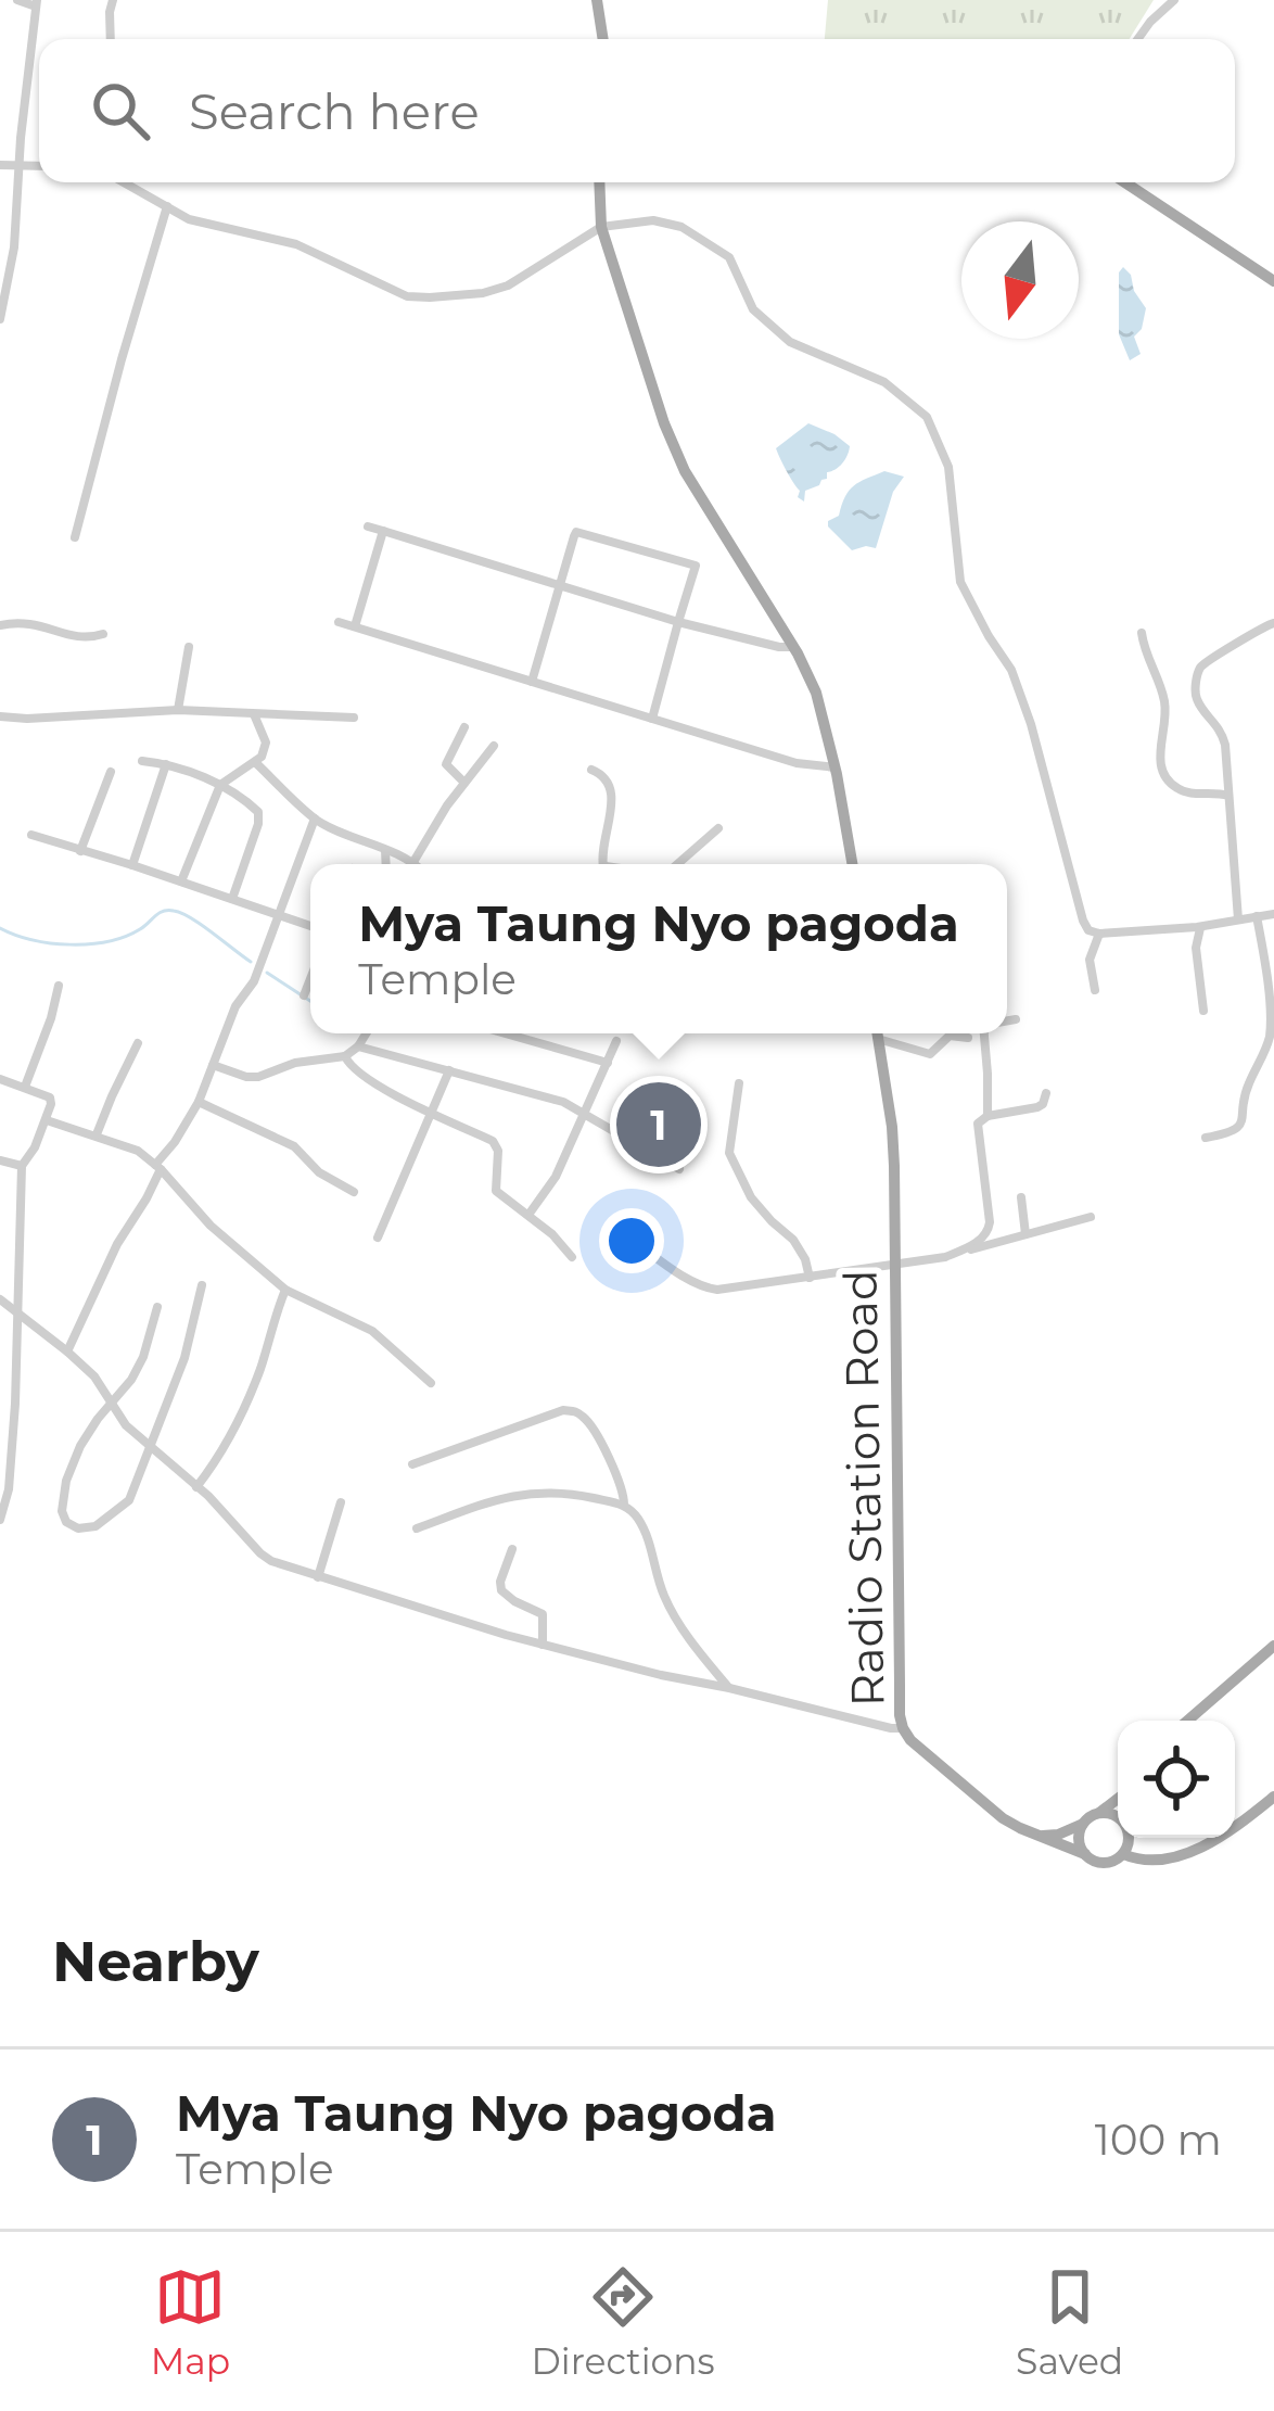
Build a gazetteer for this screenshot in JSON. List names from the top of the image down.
{
  "streets": {
    "main road": ["Radio Station Road"]
  },
  "north": "bottom",
  "page": {
    "search": "Search here",
    "popup": ["Mya Taung Nyo pagoda", "Temple"],
    "pins": "1",
    "heading": "Nearby",
    "list": [
      {
        "mark": "1",
        "name": "Mya Taung Nyo pagoda",
        "note": "Temple",
        "value": "100 m"
      }
    ],
    "nav": ["Map", "Directions", "Saved"]
  }
}
